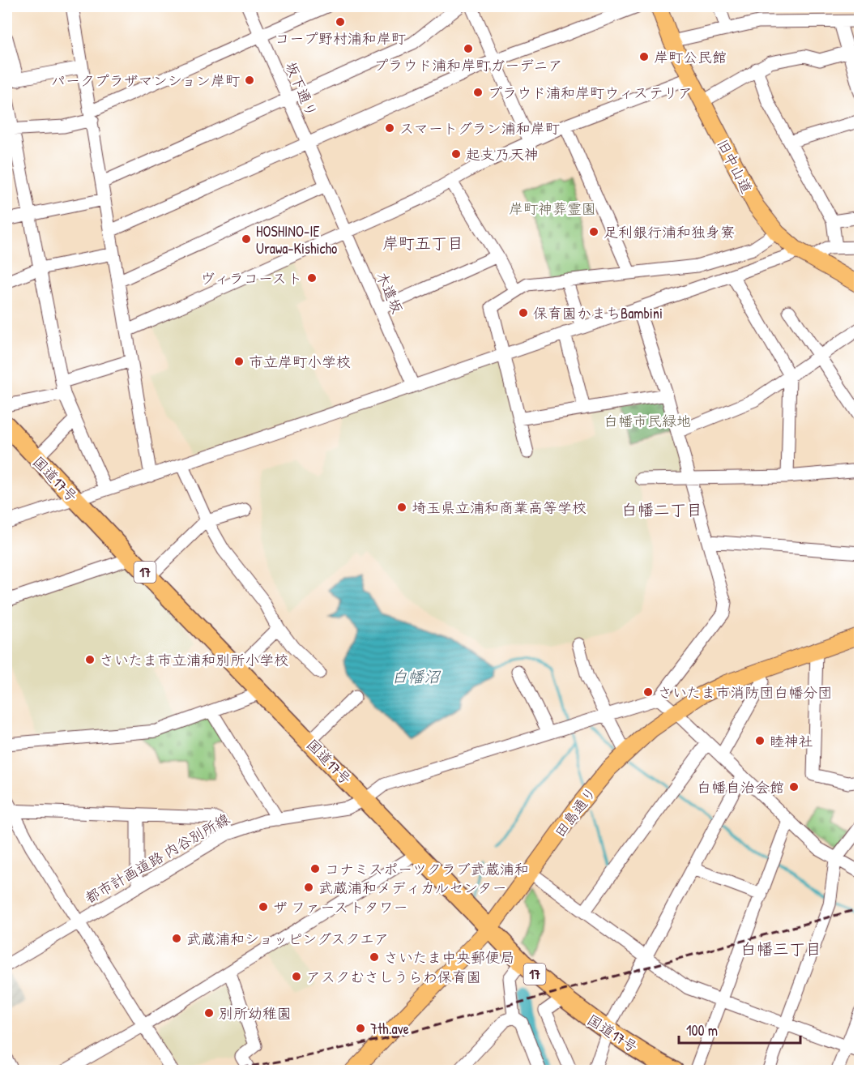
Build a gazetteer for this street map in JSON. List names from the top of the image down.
{
  "streets": {
    "highway": ["国道17号", "17"],
    "main road": ["旧中山道", "田島通り"],
    "street": ["坂下通り", "木遣坂", "都市計画道路 内谷別所線"]
  },
  "crossings": [
    ["坂下通り", "木遣坂"],
    ["国道17号", "田島通り"],
    ["国道17号", "都市計画道路 内谷別所線"]
  ],
  "districts": ["岸町五丁目", "白幡二丁目", "白幡三丁目"],
  "water": ["白幡沼"],
  "parks": ["岸町神葬霊園", "白幡市民緑地"],
  "places": [
    "コープ野村浦和岸町",
    "プラウド浦和岸町ガーデニア",
    "岸町公民館",
    "パークプラザマンション岸町",
    "プラウド浦和岸町ウィステリア",
    "スマートグラン浦和岸町",
    "起支乃天神",
    "足利銀行浦和独身寮",
    "HOSHINO-IE Urawa-Kishicho",
    "ヴィラコースト",
    "保育園かまちBambini",
    "市立岸町小学校",
    "埼玉県立浦和商業高等学校",
    "さいたま市立浦和別所小学校",
    "さいたま市消防団白幡分団",
    "睦神社",
    "白幡自治会館",
    "コナミスポーツクラブ武蔵浦和",
    "武蔵浦和メディカルセンター",
    "ザ ファーストタワー",
    "武蔵浦和ショッピングスクエア",
    "さいたま中央郵便局",
    "アスクむさしうらわ保育園",
    "別所幼稚園",
    "7th.ave"
  ],
  "scale_bar": "100 m"
}
